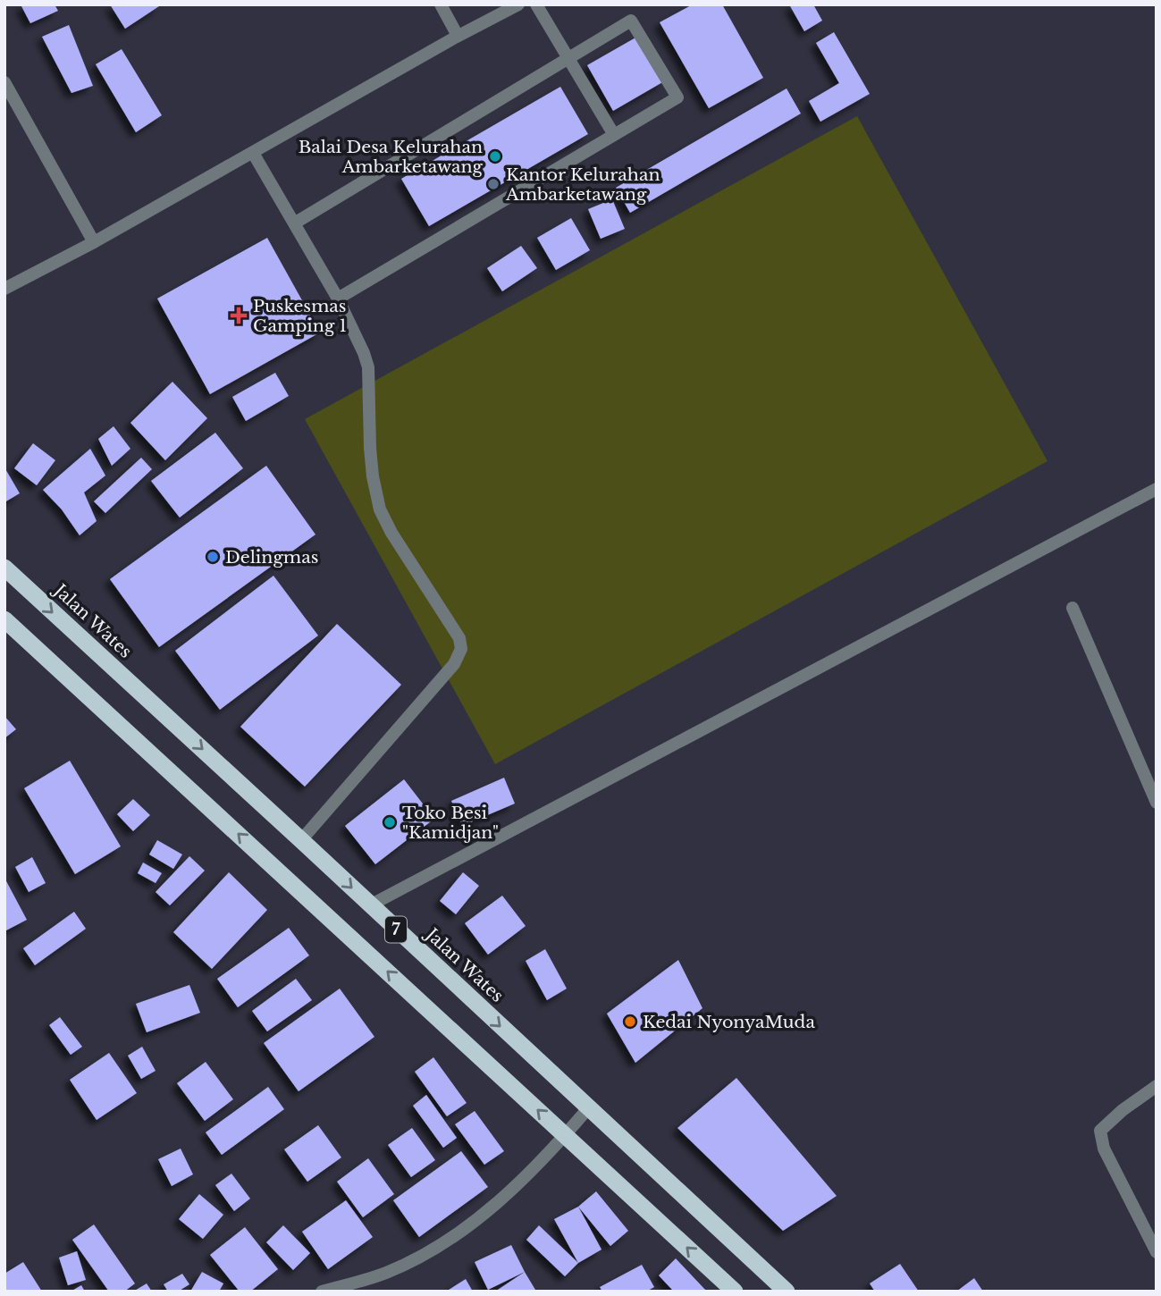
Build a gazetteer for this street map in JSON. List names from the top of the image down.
{
  "streets": {
    "highway": ["Jalan Wates", "7"]
  },
  "places": {
    "other": [
      "Balai Desa Kelurahan Ambarketawang",
      "Kantor Kelurahan Ambarketawang",
      "Delingmas",
      "Toko Besi \"Kamidjan\"",
      "Kedai NyonyaMuda"
    ],
    "health": ["Puskesmas Gamping 1"]
  }
}
